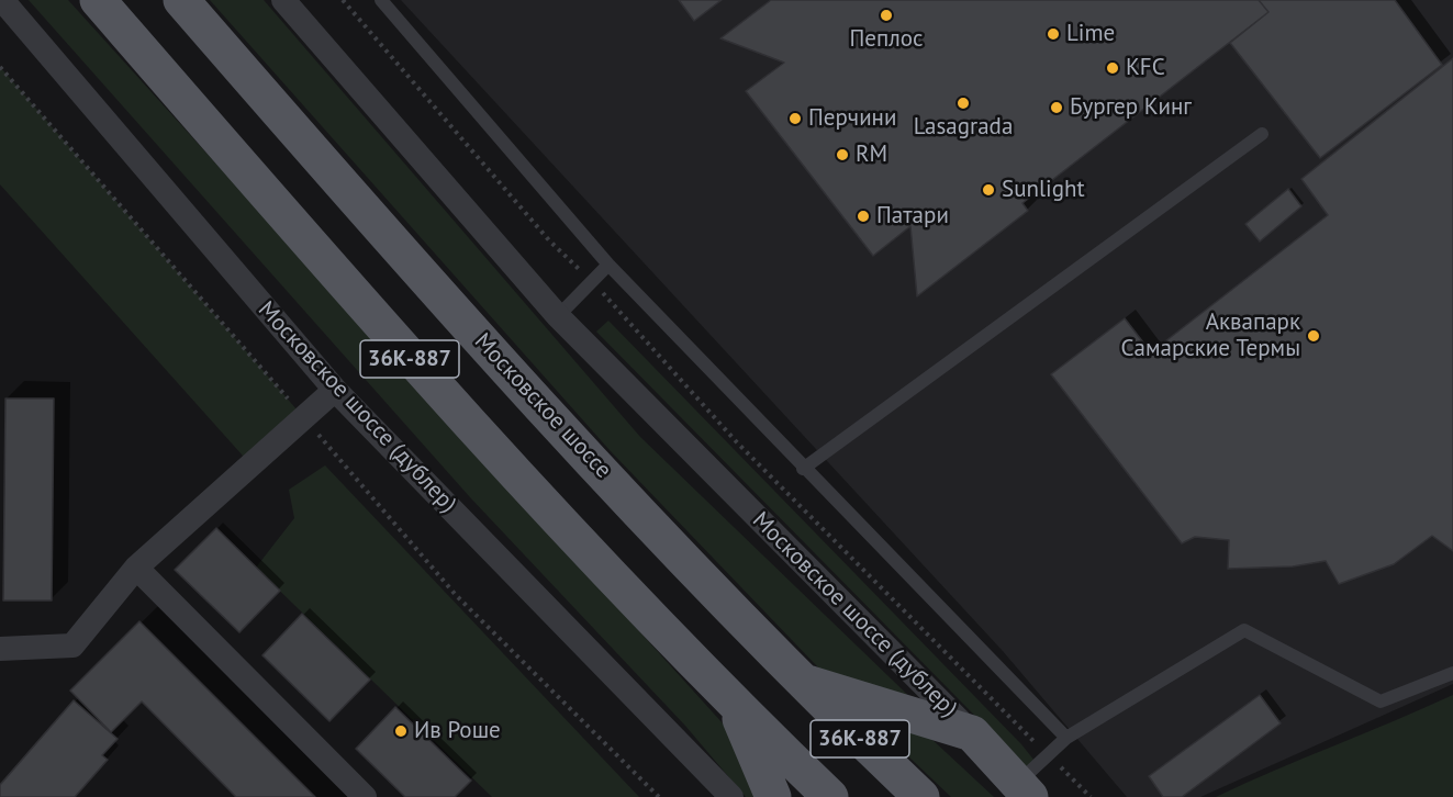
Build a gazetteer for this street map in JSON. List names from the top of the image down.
{
  "streets": {
    "main road": ["36К-887", "Московское шоссе"],
    "street": ["Московское шоссе (дублер)"]
  },
  "places": [
    "Пеплос",
    "Lime",
    "KFC",
    "Lasagrada",
    "Бургер Кинг",
    "Перчини",
    "RM",
    "Sunlight",
    "Патари",
    "Аквапарк Самарские Термы",
    "Ив Роше"
  ]
}
